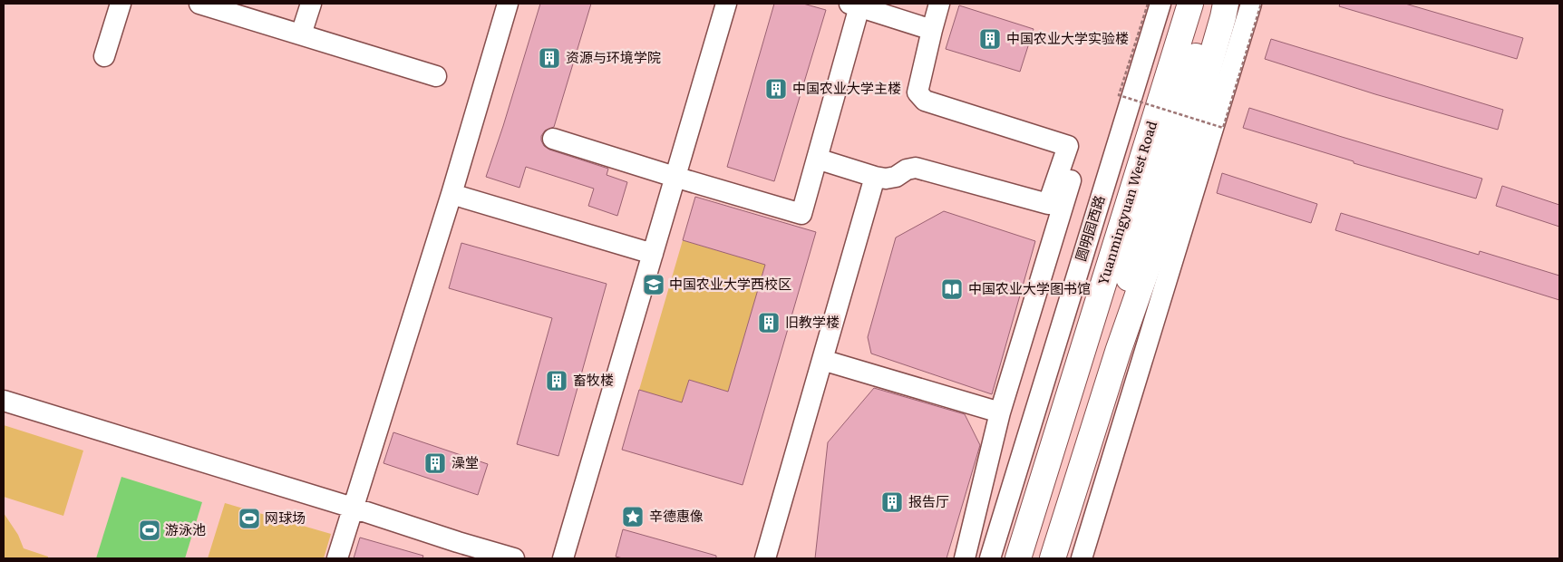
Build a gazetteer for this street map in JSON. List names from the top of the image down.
{
  "streets": {
    "main road": ["Yuanmingyuan West Road"],
    "street": ["圆明园西路"]
  },
  "places": {
    "building": [
      "中国农业大学实验楼",
      "资源与环境学院",
      "中国农业大学主楼",
      "旧教学楼",
      "畜牧楼",
      "澡堂",
      "报告厅"
    ],
    "school or university": ["中国农业大学西校区"],
    "library": ["中国农业大学图书馆"],
    "place": ["辛德惠像"],
    "sports": ["网球场", "游泳池"]
  }
}
